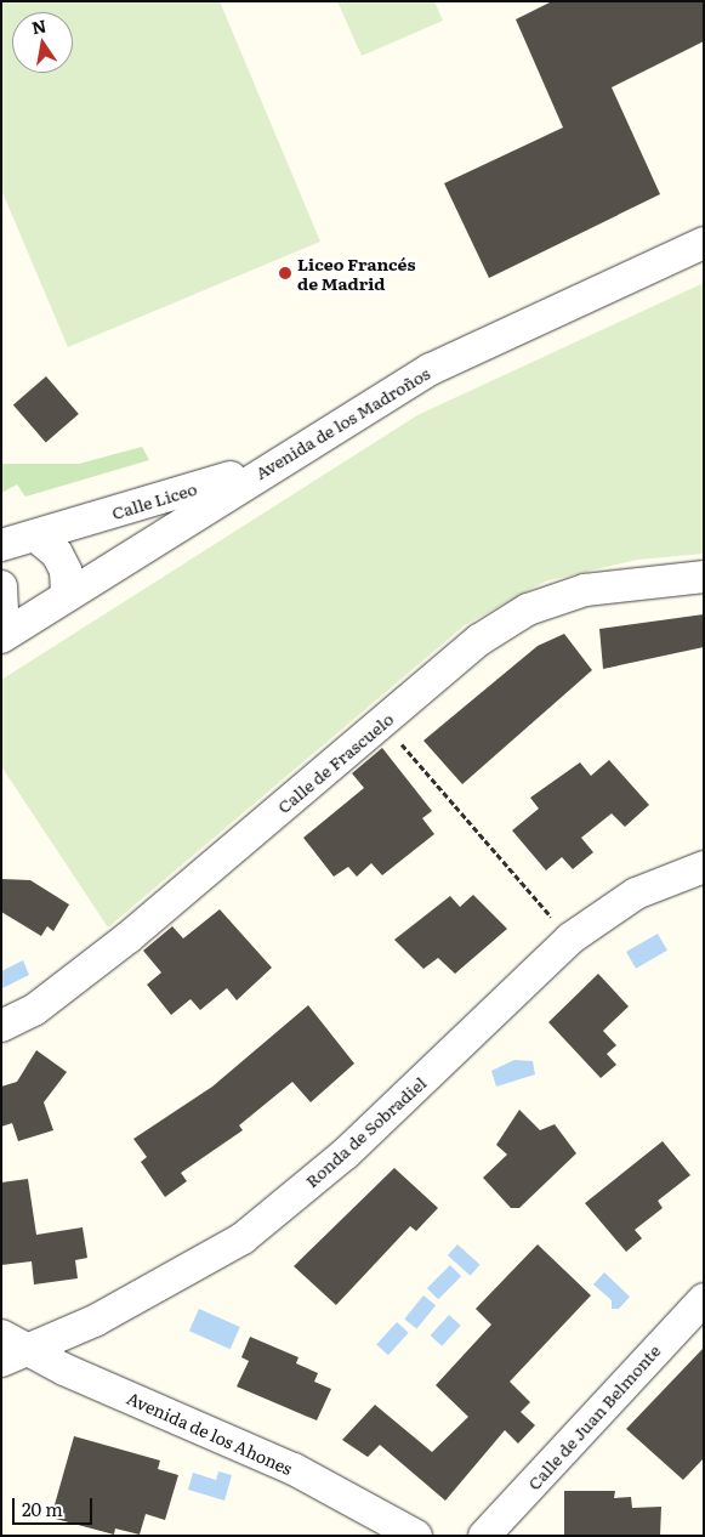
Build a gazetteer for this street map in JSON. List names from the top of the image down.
{
  "streets": {
    "street": [
      "Avenida de los Madroños",
      "Calle Liceo",
      "Calle de Frascuelo",
      "Ronda de Sobradiel",
      "Calle de Juan Belmonte",
      "Avenida de los Ahones"
    ]
  },
  "crossings": [
    ["Avenida de los Madroños", "Calle Liceo"],
    ["Ronda de Sobradiel", "Avenida de los Ahones"]
  ],
  "places": ["Liceo Francés de Madrid"],
  "scale_bar": "20 m",
  "north": "top"
}
